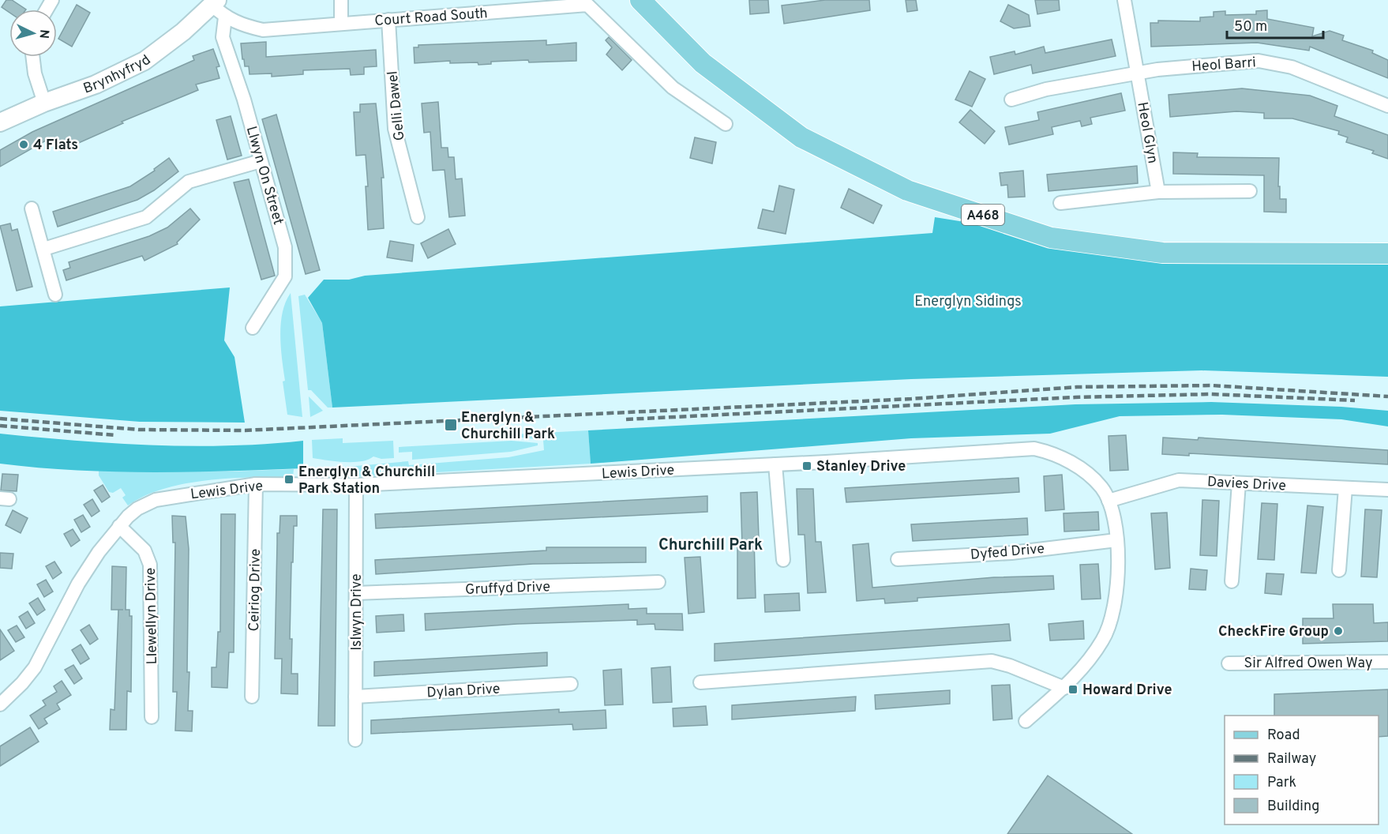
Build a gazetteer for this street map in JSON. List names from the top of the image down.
{
  "streets": {
    "main road": ["Brynhyfryd", "A468"],
    "street": [
      "Court Road South",
      "Heol Barri",
      "Gelli Dawel",
      "Heol Glyn",
      "Llwyn On Street",
      "Lewis Drive",
      "Davies Drive",
      "Dyfed Drive",
      "Gruffyd Drive",
      "Ceiriog Drive",
      "Islwyn Drive",
      "Llewellyn Drive",
      "Sir Alfred Owen Way",
      "Dylan Drive"
    ]
  },
  "crossings": [
    ["Court Road South", "Brynhyfryd"],
    ["Court Road South", "Gelli Dawel"],
    ["Court Road South", "Llwyn On Street"],
    ["Heol Barri", "Heol Glyn"],
    ["Lewis Drive", "Davies Drive"],
    ["Lewis Drive", "Dyfed Drive"],
    ["Lewis Drive", "Ceiriog Drive"],
    ["Lewis Drive", "Islwyn Drive"],
    ["Lewis Drive", "Llewellyn Drive"],
    ["Gruffyd Drive", "Islwyn Drive"],
    ["Islwyn Drive", "Dylan Drive"]
  ],
  "districts": ["Churchill Park"],
  "parks": ["Energlyn Sidings"],
  "places": {
    "other": ["4 Flats", "CheckFire Group"],
    "transit": [
      "Energlyn & Churchill Park",
      "Stanley Drive",
      "Energlyn & Churchill Park Station",
      "Howard Drive"
    ]
  },
  "legend": [
    "Road",
    "Railway",
    "Park",
    "Building"
  ],
  "scale_bar": "50 m",
  "north": "right"
}
